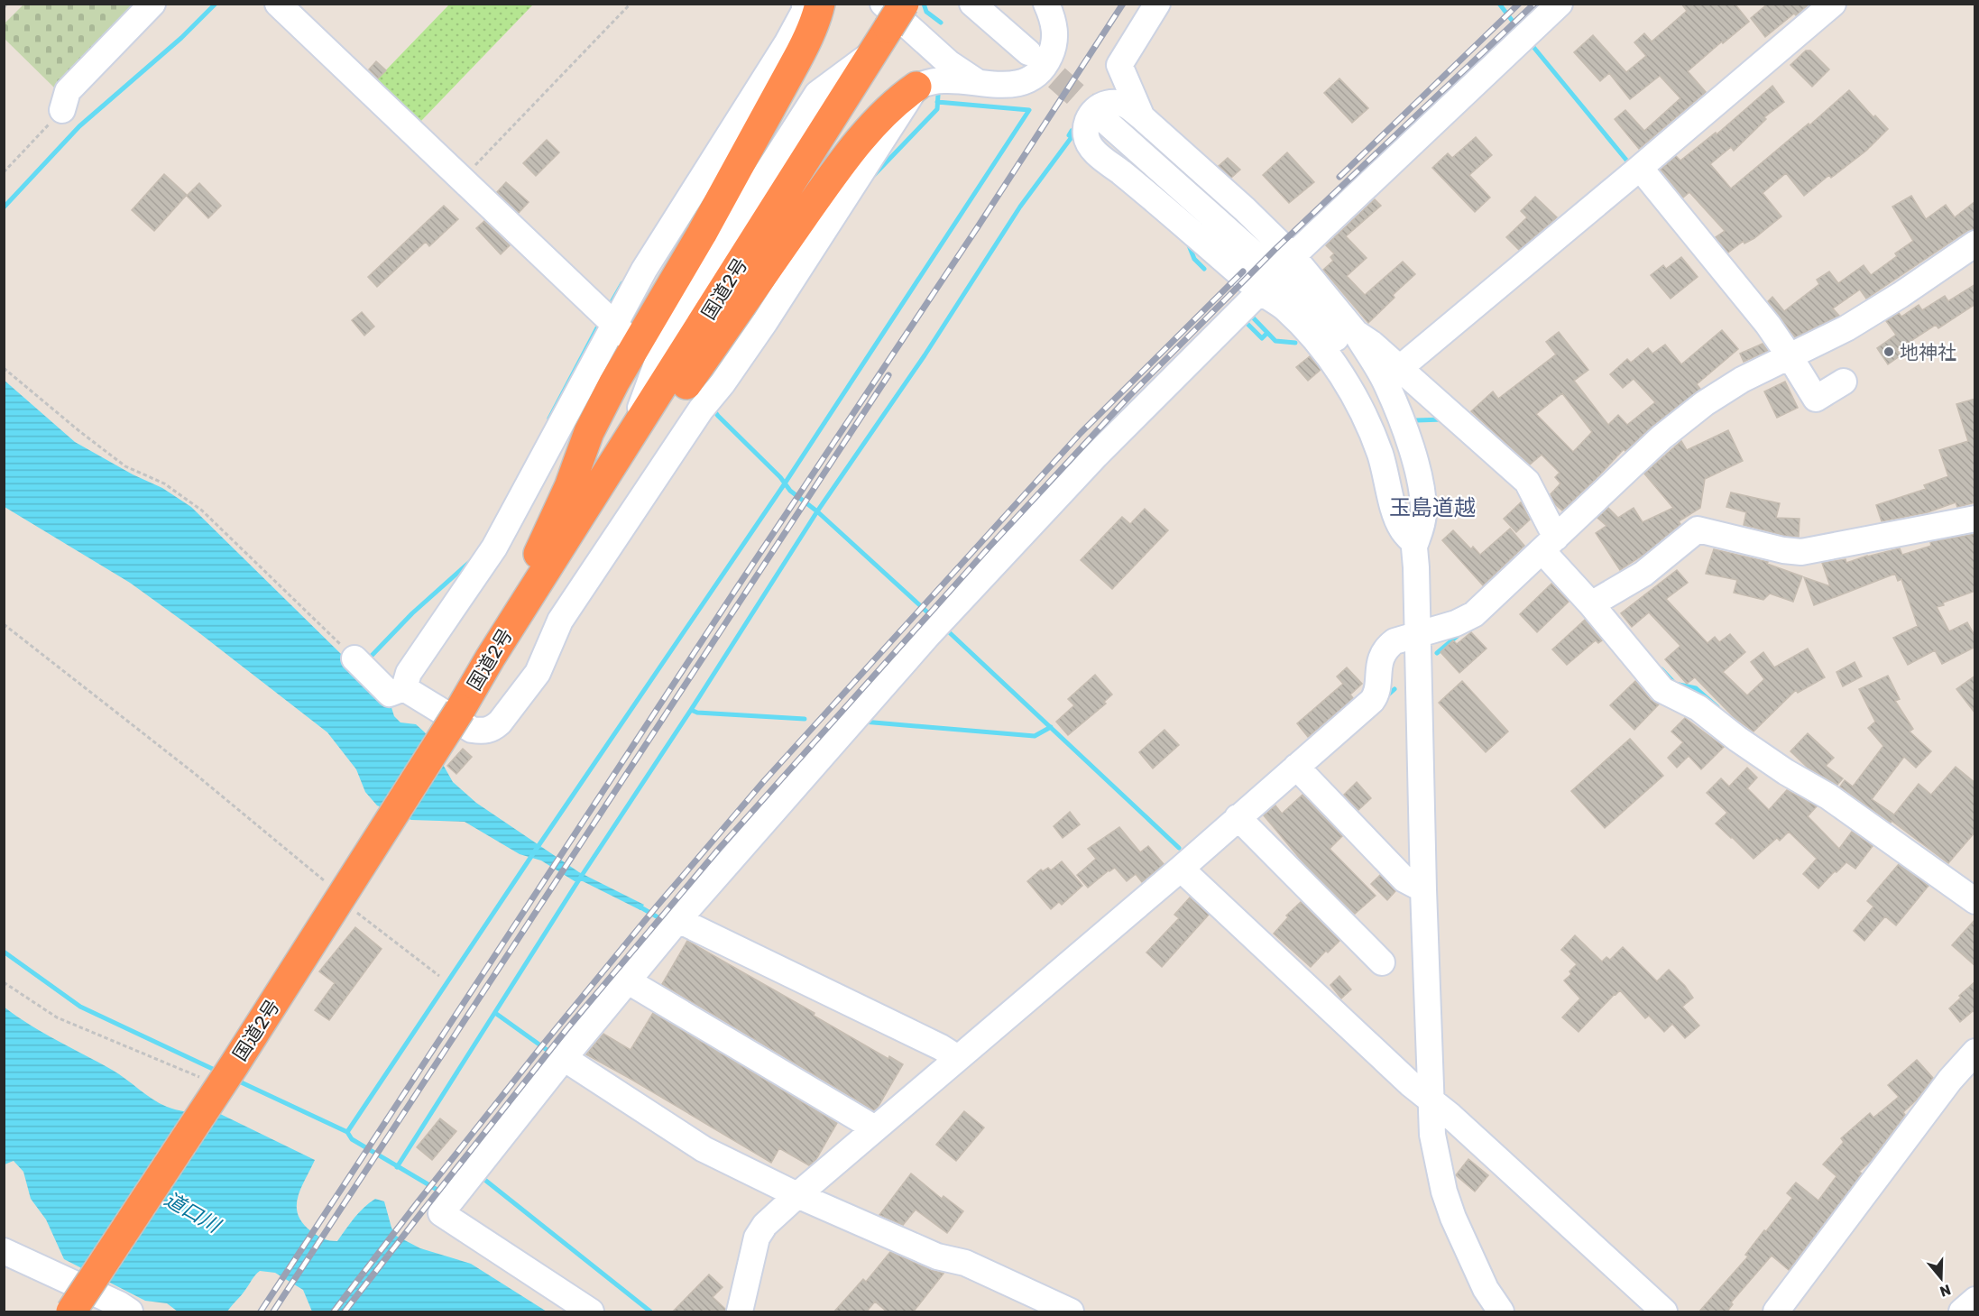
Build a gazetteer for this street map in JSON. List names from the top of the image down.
{
  "streets": {
    "highway": ["国道2号"]
  },
  "districts": ["玉島道越"],
  "water": ["道口川"],
  "places": ["地神社"],
  "north": "bottom"
}
